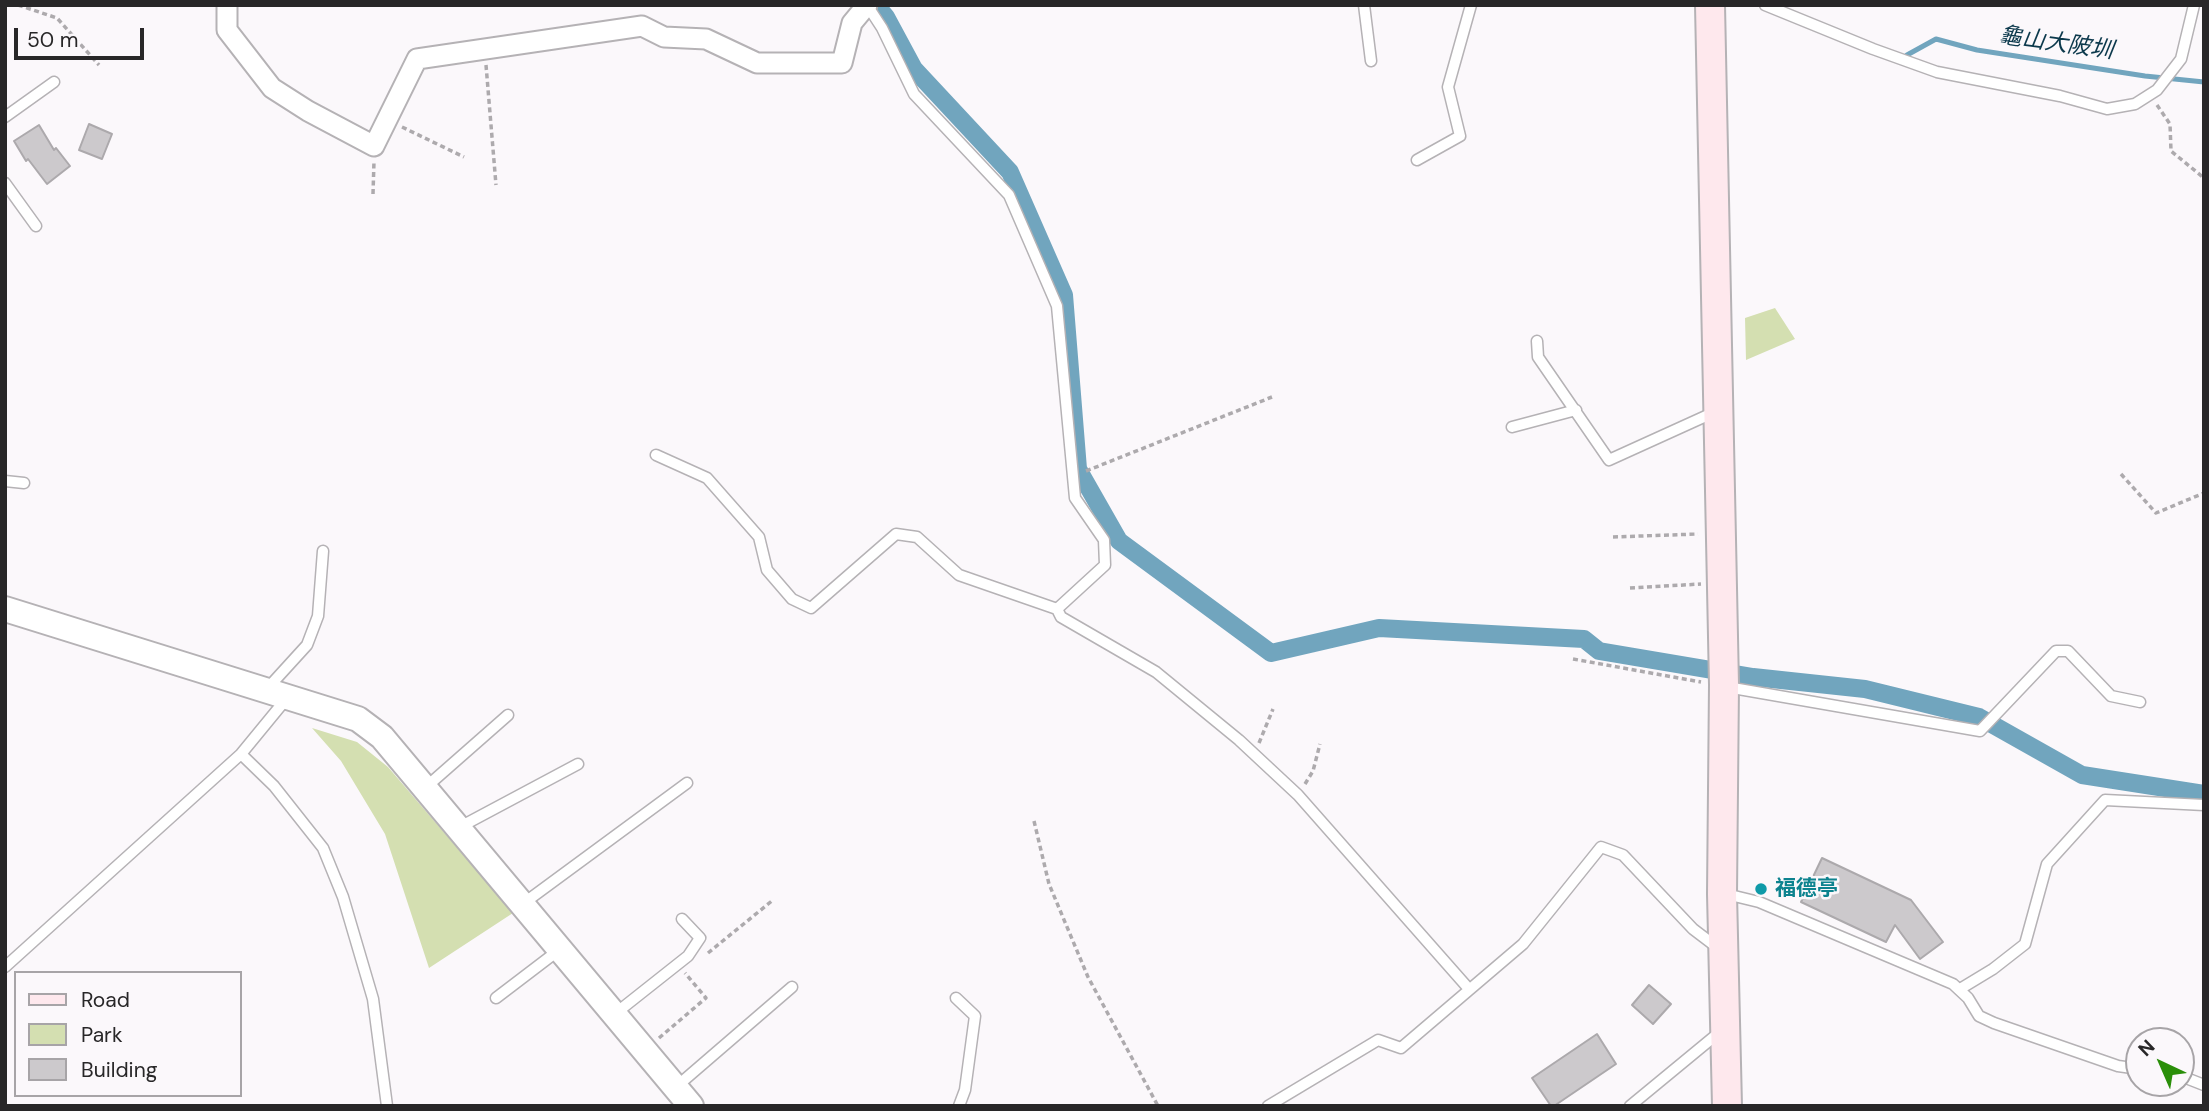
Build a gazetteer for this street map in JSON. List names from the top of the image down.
{
  "water": ["龜山大陂圳"],
  "places": ["福德亭"],
  "legend": ["Road", "Park", "Building"],
  "scale_bar": "50 m",
  "north": "top left"
}
